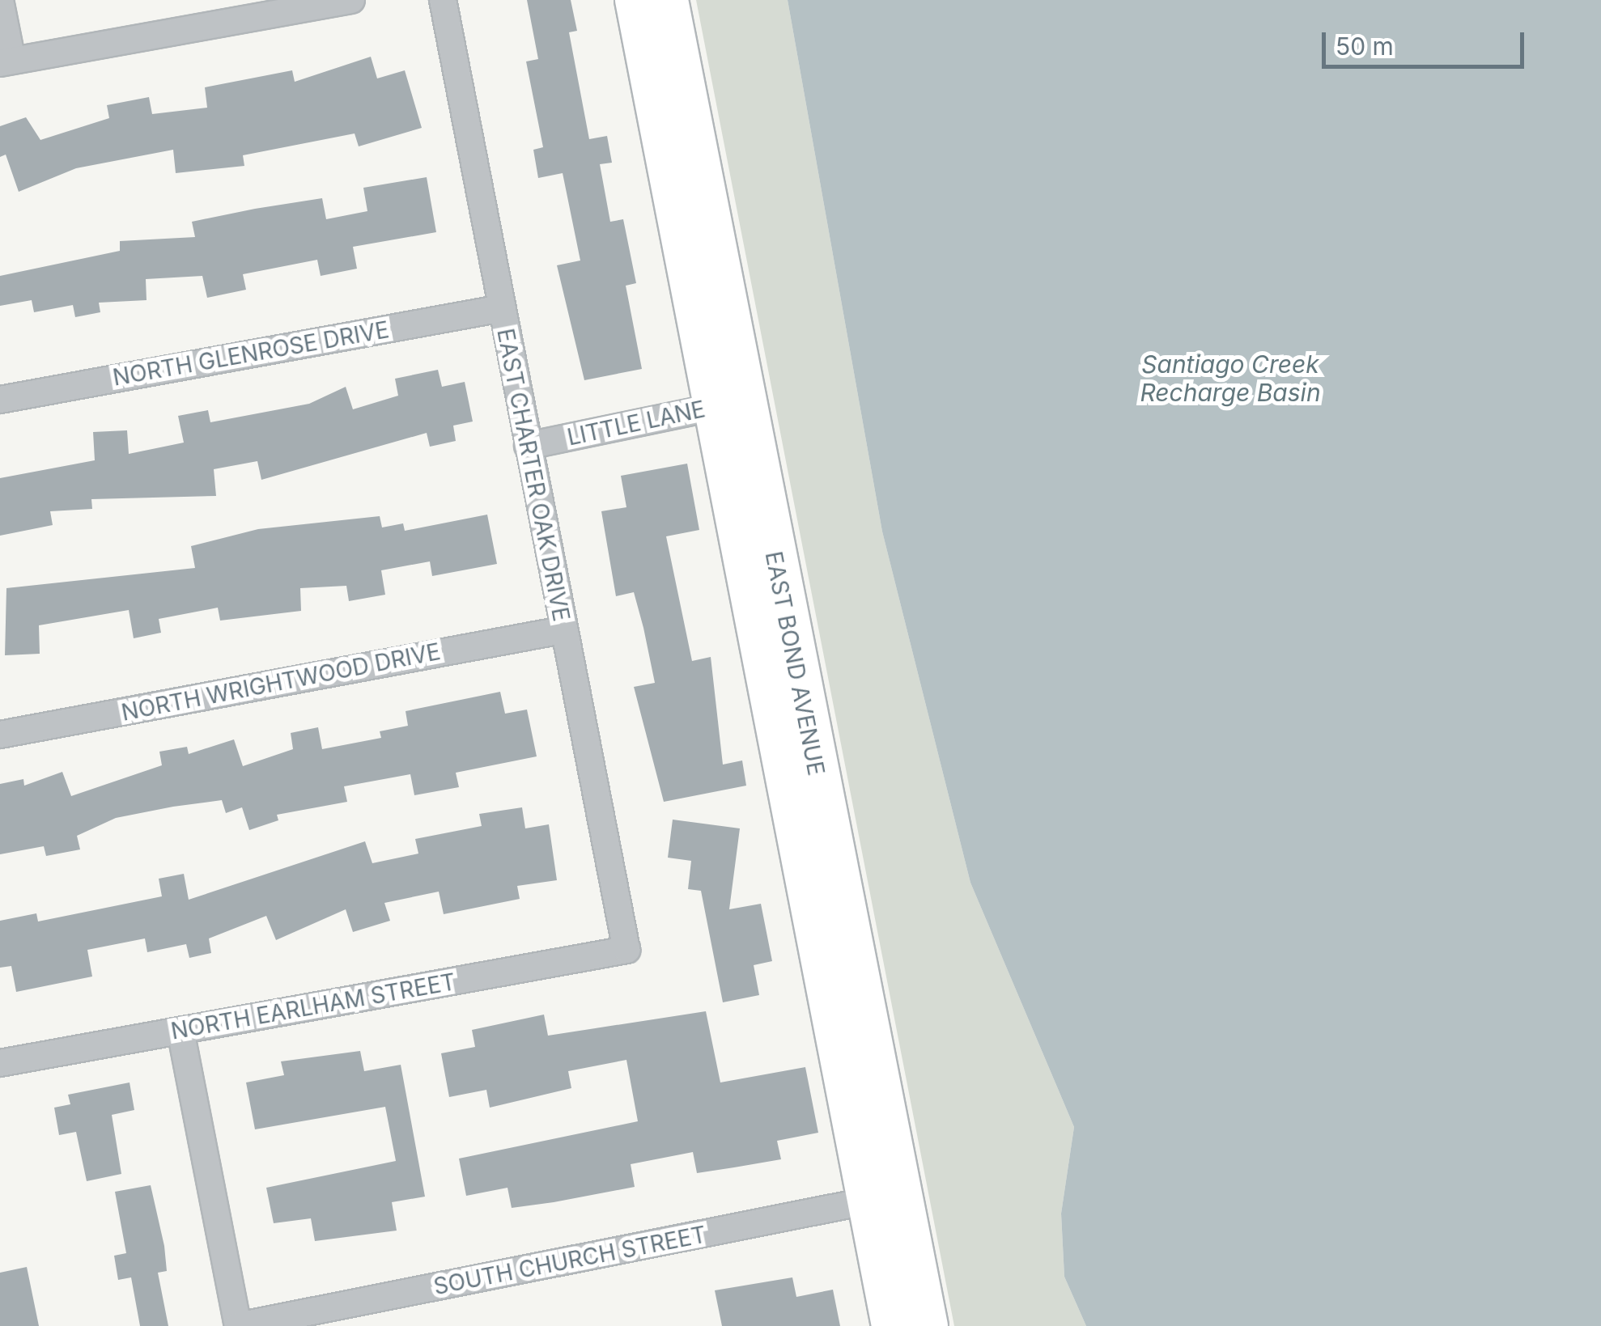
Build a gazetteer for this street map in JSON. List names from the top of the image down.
{
  "streets": {
    "street": [
      "NORTH GLENROSE DRIVE",
      "LITTLE LANE",
      "EAST CHARTER OAK DRIVE",
      "EAST BOND AVENUE",
      "NORTH WRIGHTWOOD DRIVE",
      "NORTH EARLHAM STREET",
      "SOUTH CHURCH STREET"
    ]
  },
  "crossings": [
    ["NORTH GLENROSE DRIVE", "EAST CHARTER OAK DRIVE"],
    ["LITTLE LANE", "EAST CHARTER OAK DRIVE"],
    ["LITTLE LANE", "EAST BOND AVENUE"],
    ["EAST CHARTER OAK DRIVE", "NORTH WRIGHTWOOD DRIVE"],
    ["EAST CHARTER OAK DRIVE", "NORTH EARLHAM STREET"],
    ["EAST BOND AVENUE", "SOUTH CHURCH STREET"]
  ],
  "water": ["Santiago Creek Recharge Basin"],
  "scale_bar": "50 m"
}
